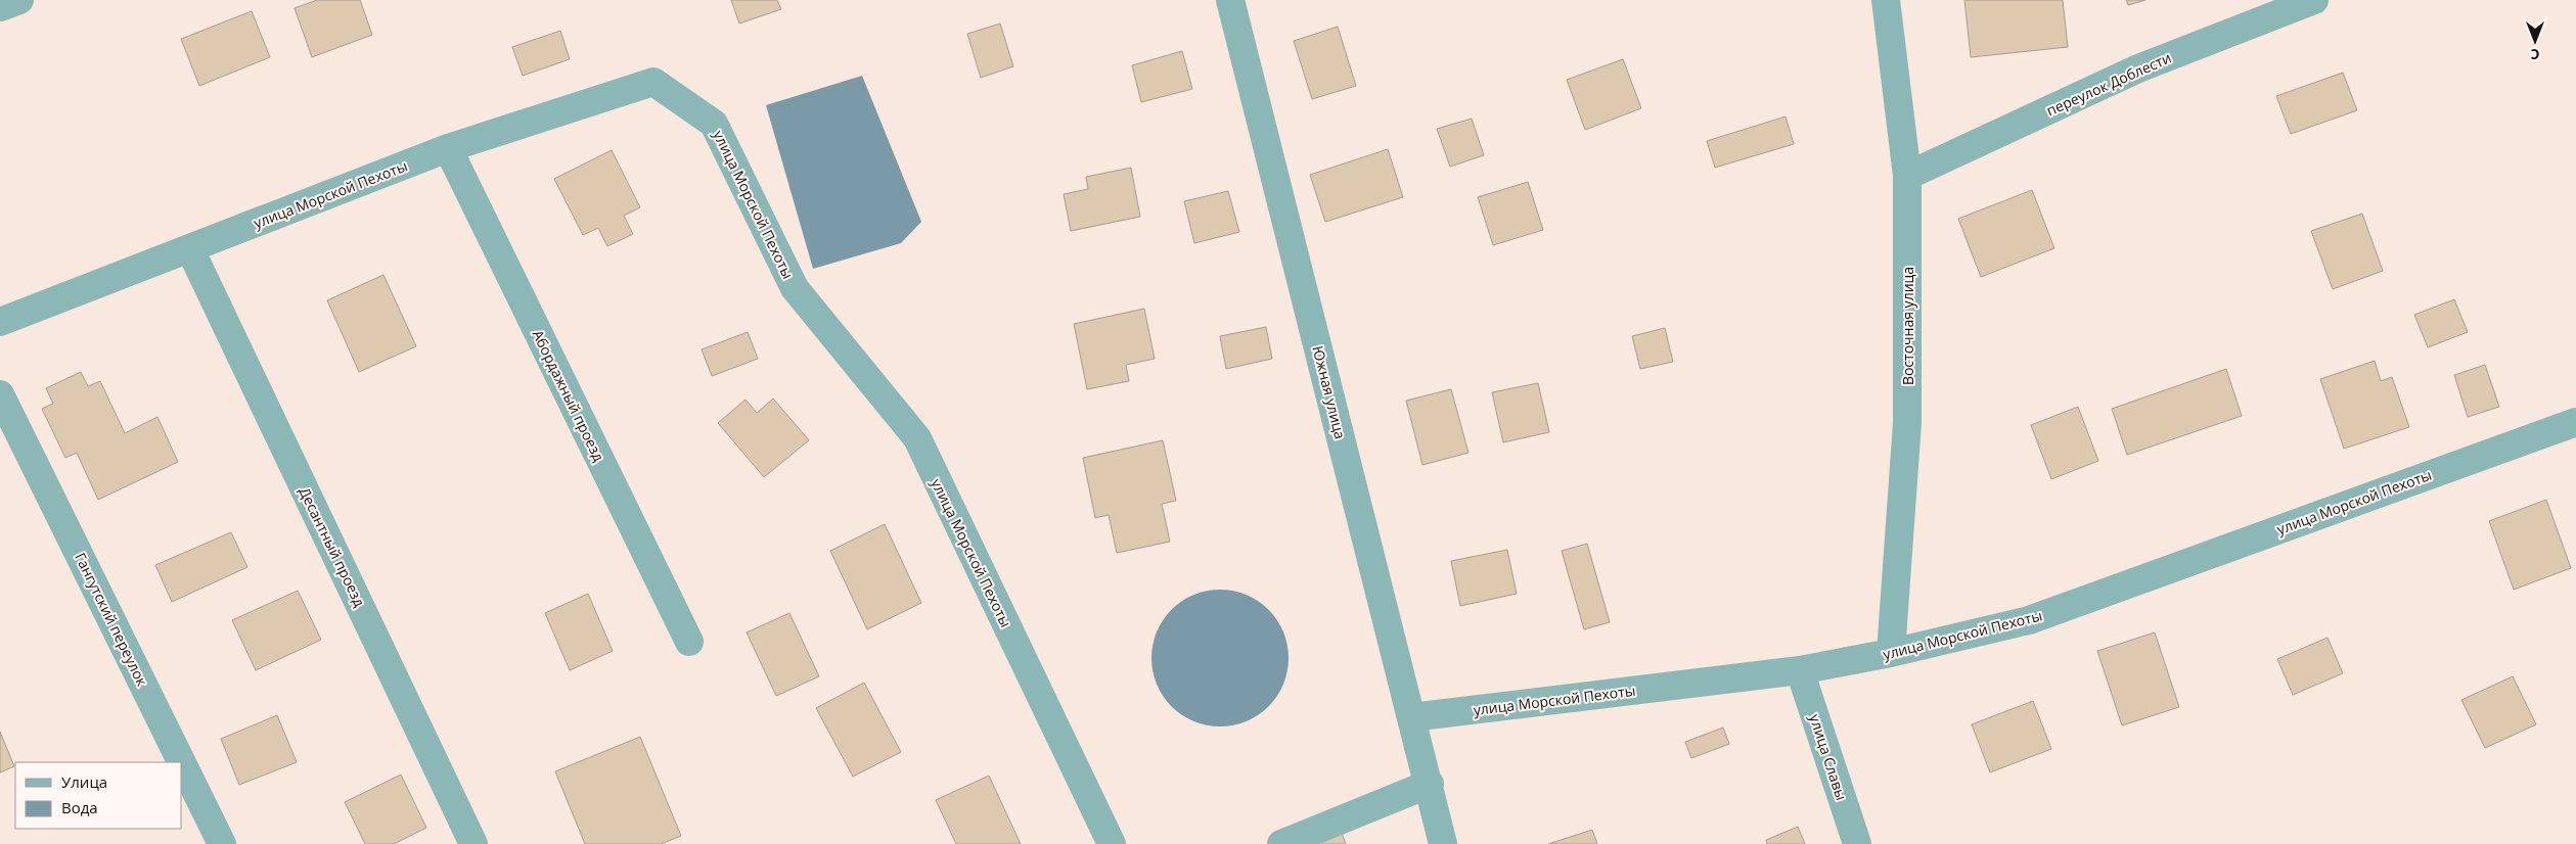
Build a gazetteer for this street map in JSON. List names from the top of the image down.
{
  "streets": {
    "street": [
      "переулок Доблести",
      "улица Морской Пехоты",
      "Восточная улица",
      "Южная улица",
      "Абордажный проезд",
      "Десантный проезд",
      "Гангутский переулок",
      "улица Славы"
    ]
  },
  "crossings": [
    ["переулок Доблести", "Восточная улица"],
    ["улица Морской Пехоты", "Восточная улица"],
    ["улица Морской Пехоты", "Южная улица"],
    ["улица Морской Пехоты", "Абордажный проезд"],
    ["улица Морской Пехоты", "Десантный проезд"],
    ["улица Морской Пехоты", "улица Славы"]
  ],
  "legend": ["Улица", "Вода"],
  "north": "bottom"
}
